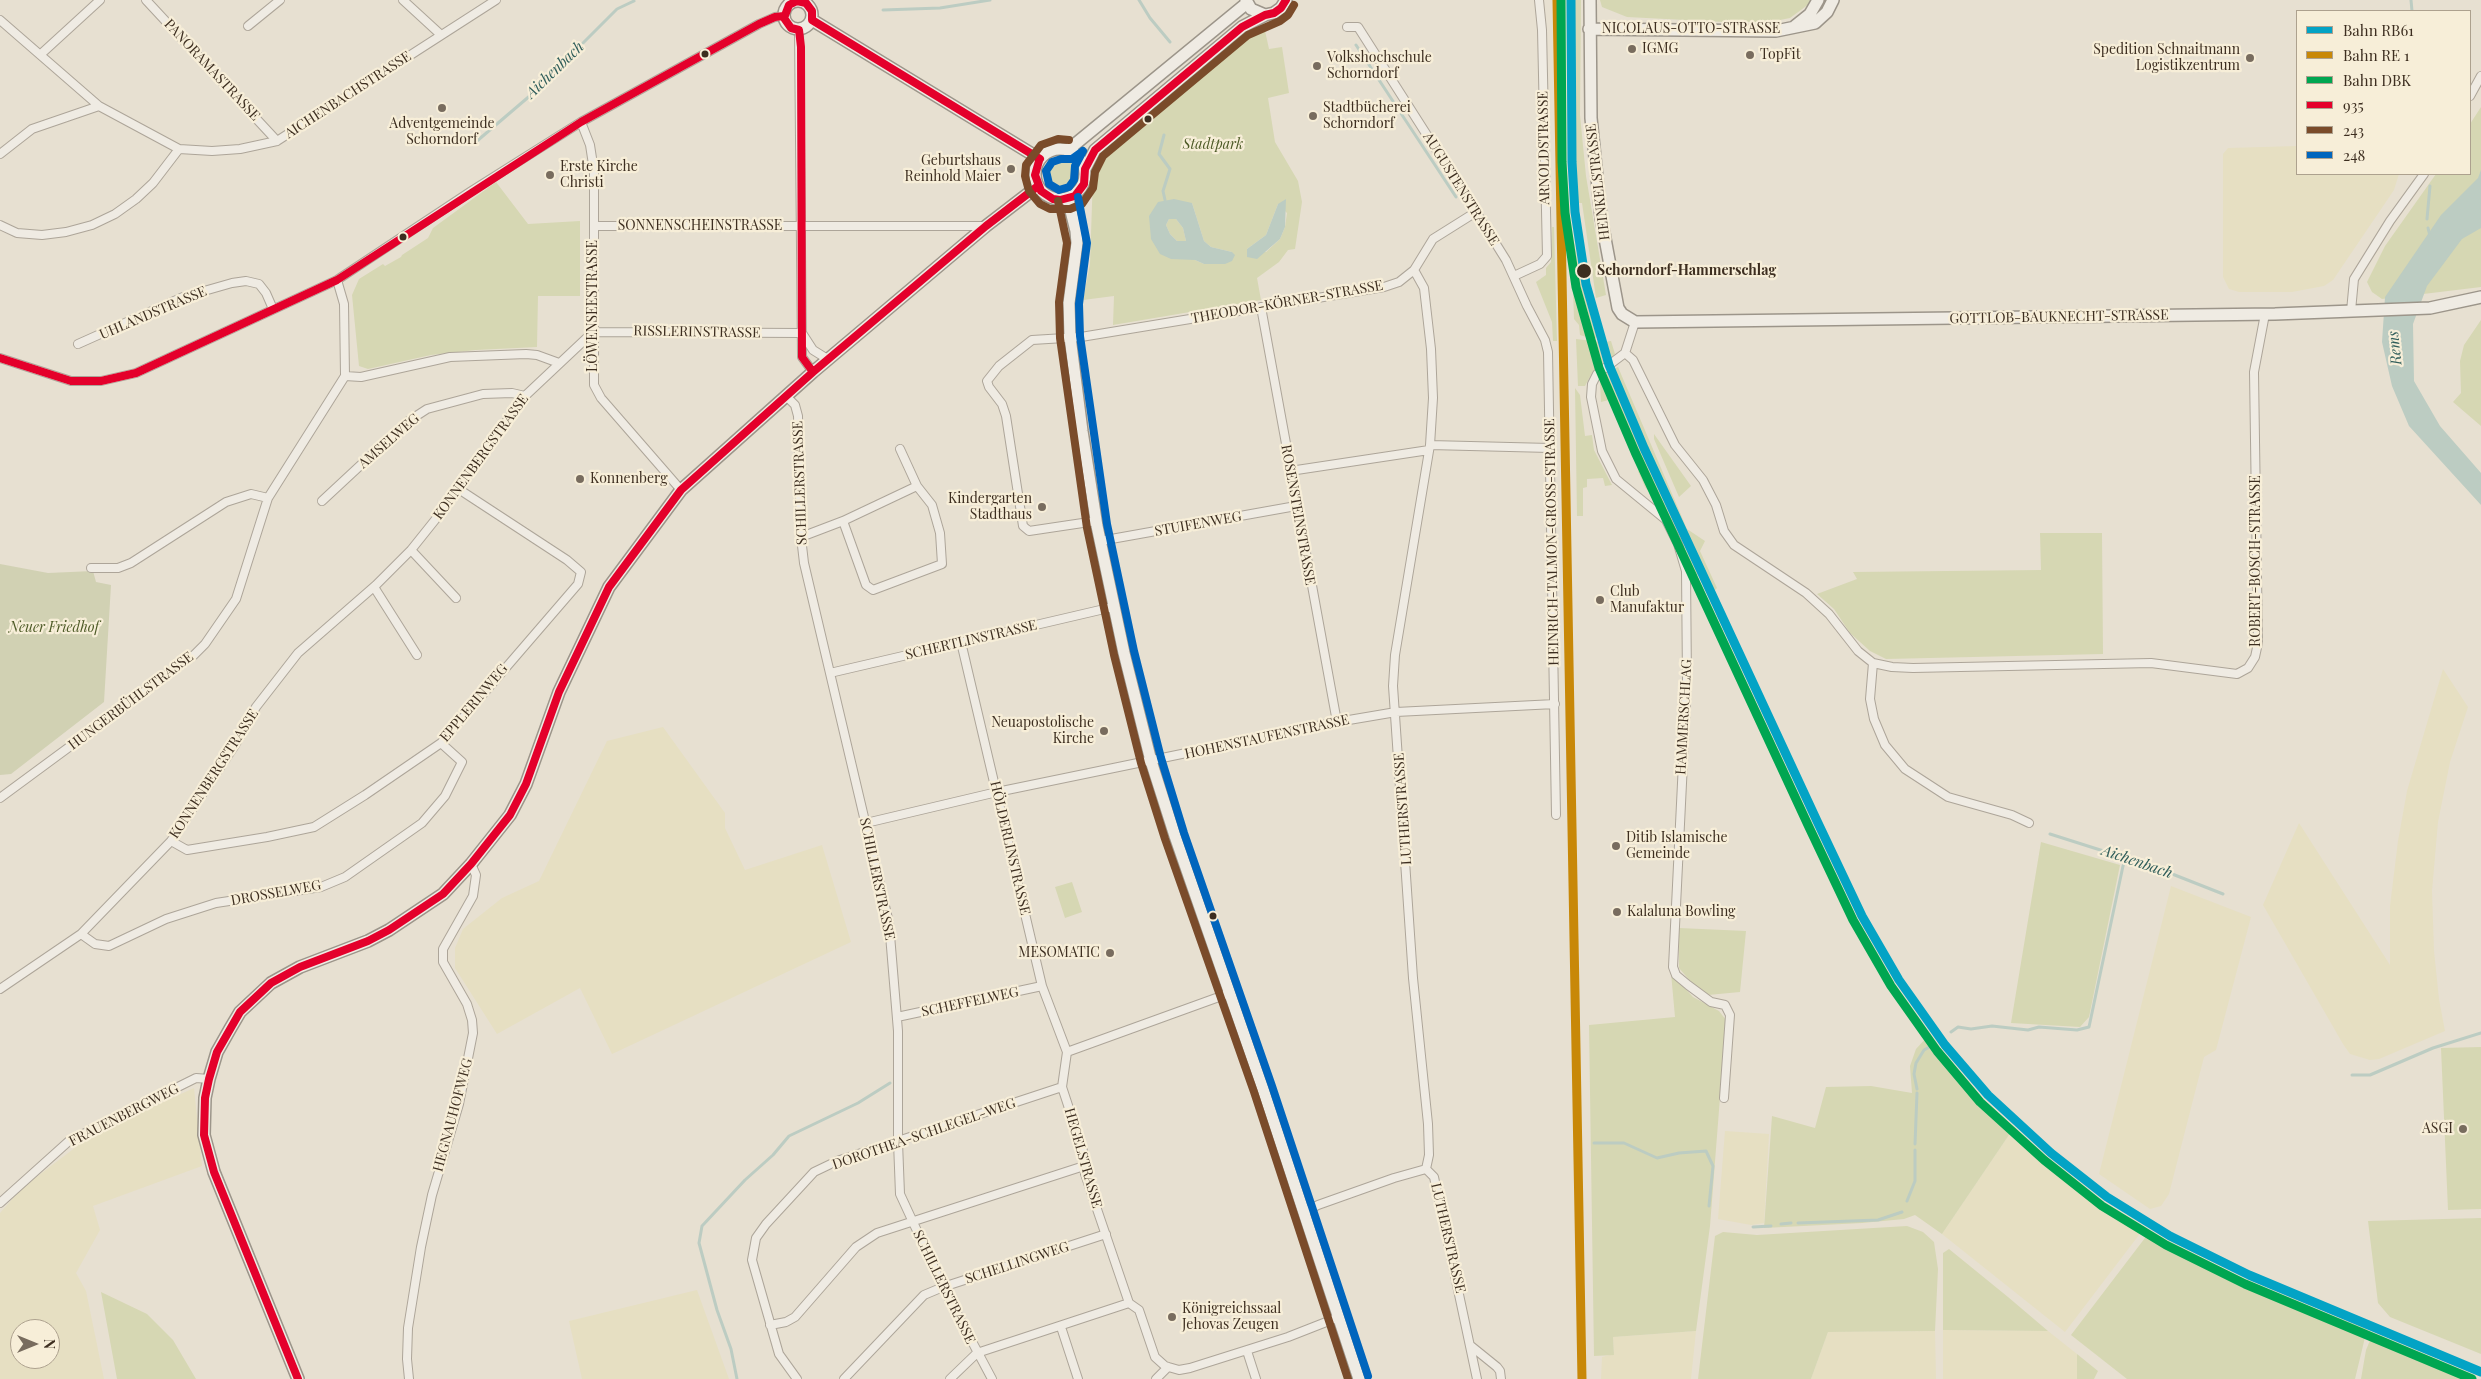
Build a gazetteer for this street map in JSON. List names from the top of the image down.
{
  "streets": {
    "street": [
      "NICOLAUS-OTTO-STRASSE",
      "PANORAMASTRASSE",
      "AICHENBACHSTRASSE",
      "ARNOLDSTRASSE",
      "HEINKELSTRASSE",
      "AUGUSTENSTRASSE",
      "SONNENSCHEINSTRASSE",
      "THEODOR-KÖRNER-STRASSE",
      "LÖWENSEESTRASSE",
      "UHLANDSTRASSE",
      "GOTTLOB-BAUKNECHT-STRASSE",
      "RISSLERINSTRASSE",
      "AMSELWEG",
      "KONNENBERGSTRASSE",
      "SCHILLERSTRASSE",
      "ROSENSTEINSTRASSE",
      "STUIFENWEG",
      "HEINRICH-TALMON-GROSS-STRASSE",
      "ROBERT-BOSCH-STRASSE",
      "SCHERTLINSTRASSE",
      "HUNGERBÜHLSTRASSE",
      "EPPLERINWEG",
      "HAMMERSCHLAG",
      "HOHENSTAUFENSTRASSE",
      "LUTHERSTRASSE",
      "HÖLDERLINSTRASSE",
      "DROSSELWEG",
      "SCHEFFELWEG",
      "FRAUENBERGWEG",
      "HEGNAUHOFWEG",
      "DOROTHEA-SCHLEGEL-WEG",
      "HEGELSTRASSE",
      "SCHELLINGWEG"
    ]
  },
  "crossings": [
    ["NICOLAUS-OTTO-STRASSE", "HEINKELSTRASSE"],
    ["PANORAMASTRASSE", "AICHENBACHSTRASSE"],
    ["ARNOLDSTRASSE", "AUGUSTENSTRASSE"],
    ["ARNOLDSTRASSE", "HEINRICH-TALMON-GROSS-STRASSE"],
    ["HEINKELSTRASSE", "GOTTLOB-BAUKNECHT-STRASSE"],
    ["AUGUSTENSTRASSE", "THEODOR-KÖRNER-STRASSE"],
    ["AUGUSTENSTRASSE", "HEINRICH-TALMON-GROSS-STRASSE"],
    ["SONNENSCHEINSTRASSE", "LÖWENSEESTRASSE"],
    ["THEODOR-KÖRNER-STRASSE", "ROSENSTEINSTRASSE"],
    ["THEODOR-KÖRNER-STRASSE", "LUTHERSTRASSE"],
    ["LÖWENSEESTRASSE", "RISSLERINSTRASSE"],
    ["LÖWENSEESTRASSE", "KONNENBERGSTRASSE"],
    ["GOTTLOB-BAUKNECHT-STRASSE", "ROBERT-BOSCH-STRASSE"],
    ["RISSLERINSTRASSE", "KONNENBERGSTRASSE"],
    ["AMSELWEG", "KONNENBERGSTRASSE"],
    ["KONNENBERGSTRASSE", "EPPLERINWEG"],
    ["KONNENBERGSTRASSE", "DROSSELWEG"],
    ["SCHILLERSTRASSE", "SCHERTLINSTRASSE"],
    ["SCHILLERSTRASSE", "HOHENSTAUFENSTRASSE"],
    ["SCHILLERSTRASSE", "SCHEFFELWEG"],
    ["SCHILLERSTRASSE", "DOROTHEA-SCHLEGEL-WEG"],
    ["SCHILLERSTRASSE", "SCHELLINGWEG"],
    ["ROSENSTEINSTRASSE", "STUIFENWEG"],
    ["ROSENSTEINSTRASSE", "HOHENSTAUFENSTRASSE"],
    ["HEINRICH-TALMON-GROSS-STRASSE", "HOHENSTAUFENSTRASSE"],
    ["SCHERTLINSTRASSE", "HÖLDERLINSTRASSE"],
    ["EPPLERINWEG", "DROSSELWEG"],
    ["HOHENSTAUFENSTRASSE", "LUTHERSTRASSE"],
    ["HOHENSTAUFENSTRASSE", "HÖLDERLINSTRASSE"],
    ["HÖLDERLINSTRASSE", "SCHEFFELWEG"],
    ["HÖLDERLINSTRASSE", "HEGELSTRASSE"],
    ["DOROTHEA-SCHLEGEL-WEG", "HEGELSTRASSE"],
    ["HEGELSTRASSE", "SCHELLINGWEG"]
  ],
  "water": ["Aichenbach", "Rems"],
  "parks": ["Stadtpark", "Neuer Friedhof"],
  "places": [
    "IGMG",
    "TopFit",
    "Spedition Schnaitmann Logistikzentrum",
    "Volkshochschule Schorndorf",
    "Adventgemeinde Schorndorf",
    "Stadtbücherei Schorndorf",
    "Geburtshaus Reinhold Maier",
    "Erste Kirche Christi",
    "Schorndorf-Hammerschlag",
    "Konnenberg",
    "Kindergarten Stadthaus",
    "Club Manufaktur",
    "Neuapostolische Kirche",
    "Ditib Islamische Gemeinde",
    "Kalaluna Bowling",
    "MESOMATIC",
    "ASGI",
    "Königreichssaal Jehovas Zeugen"
  ],
  "lines": [
    "rail line RB61",
    "rail line DBK",
    "transit line 935",
    "transit line 243",
    "transit line 248"
  ],
  "legend": [
    "Bahn RB61",
    "Bahn RE 1",
    "Bahn DBK",
    "935",
    "243",
    "248"
  ],
  "north": "right"
}
